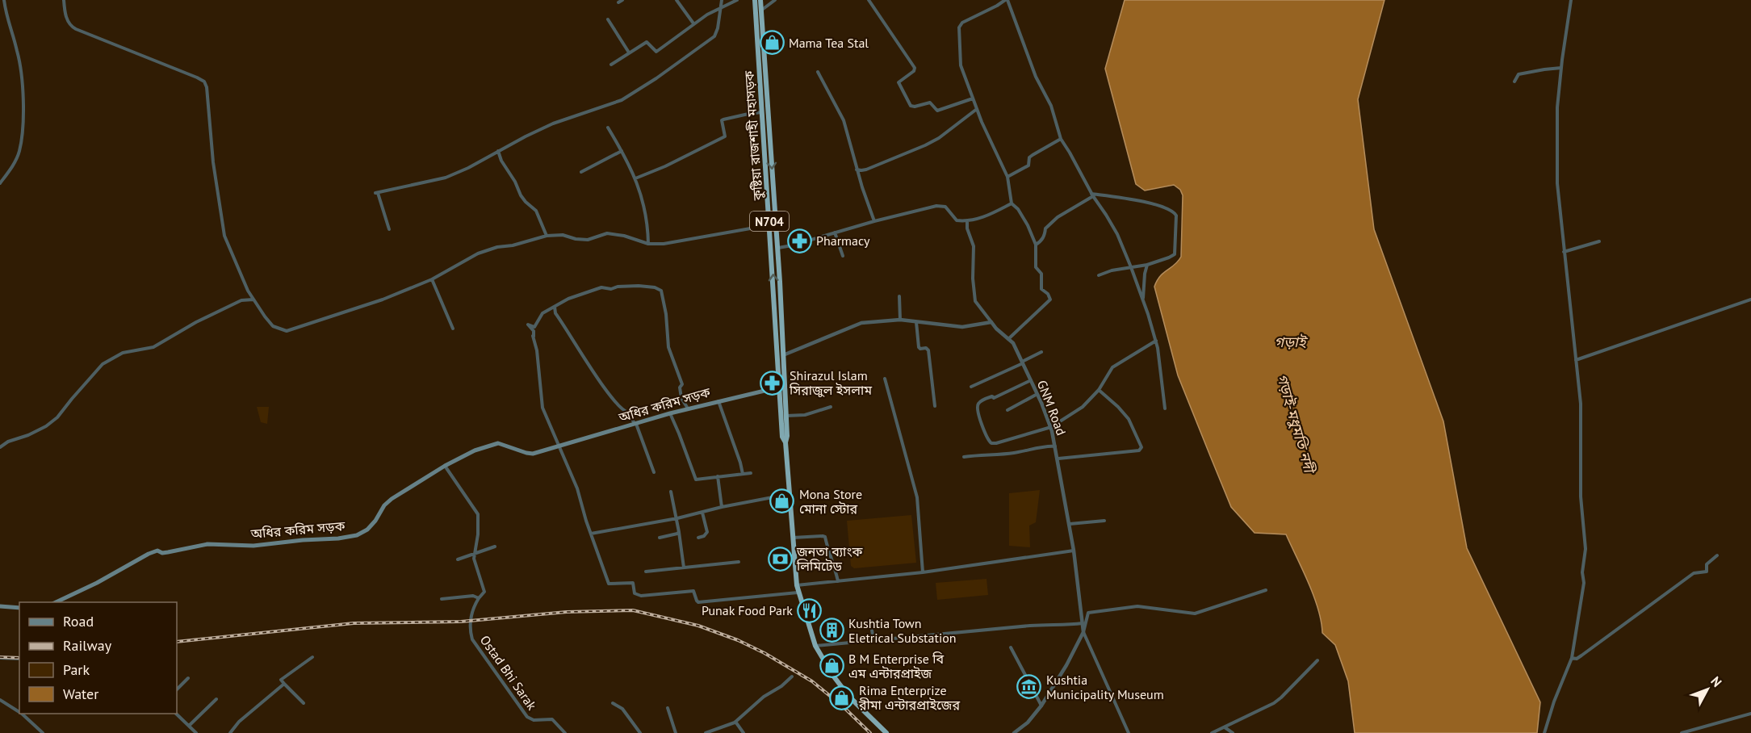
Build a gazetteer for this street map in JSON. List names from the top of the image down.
{
  "streets": {
    "highway": ["কুষ্টিয়া রাজশাহী মহাসড়ক", "N704"],
    "main road": ["অধির করিম সড়ক"],
    "street": ["GNM Road", "Ostad Bhi Sarak"]
  },
  "crossings": [
    ["কুষ্টিয়া রাজশাহী মহাসড়ক", "অধির করিম সড়ক"]
  ],
  "water": ["গড়াই", "গড়াই-মধুমতি নদী"],
  "places": {
    "shop": [
      "Mama Tea Stal",
      "Mona Store মোনা স্টোর",
      "B M Enterprise বি এম এন্টারপ্রাইজ",
      "Rima Enterprize রীমা এন্টারপ্রাইজের"
    ],
    "pharmacy": ["Pharmacy", "Shirazul Islam সিরাজুল ইসলাম"],
    "bank": ["জনতা ব্যাংক লিমিটেড"],
    "restaurant": ["Punak Food Park"],
    "building": ["Kushtia Town Eletrical Substation"],
    "museum": ["Kushtia Municipality Museum"]
  },
  "legend": [
    "Road",
    "Railway",
    "Park",
    "Water"
  ],
  "north": "top right"
}
